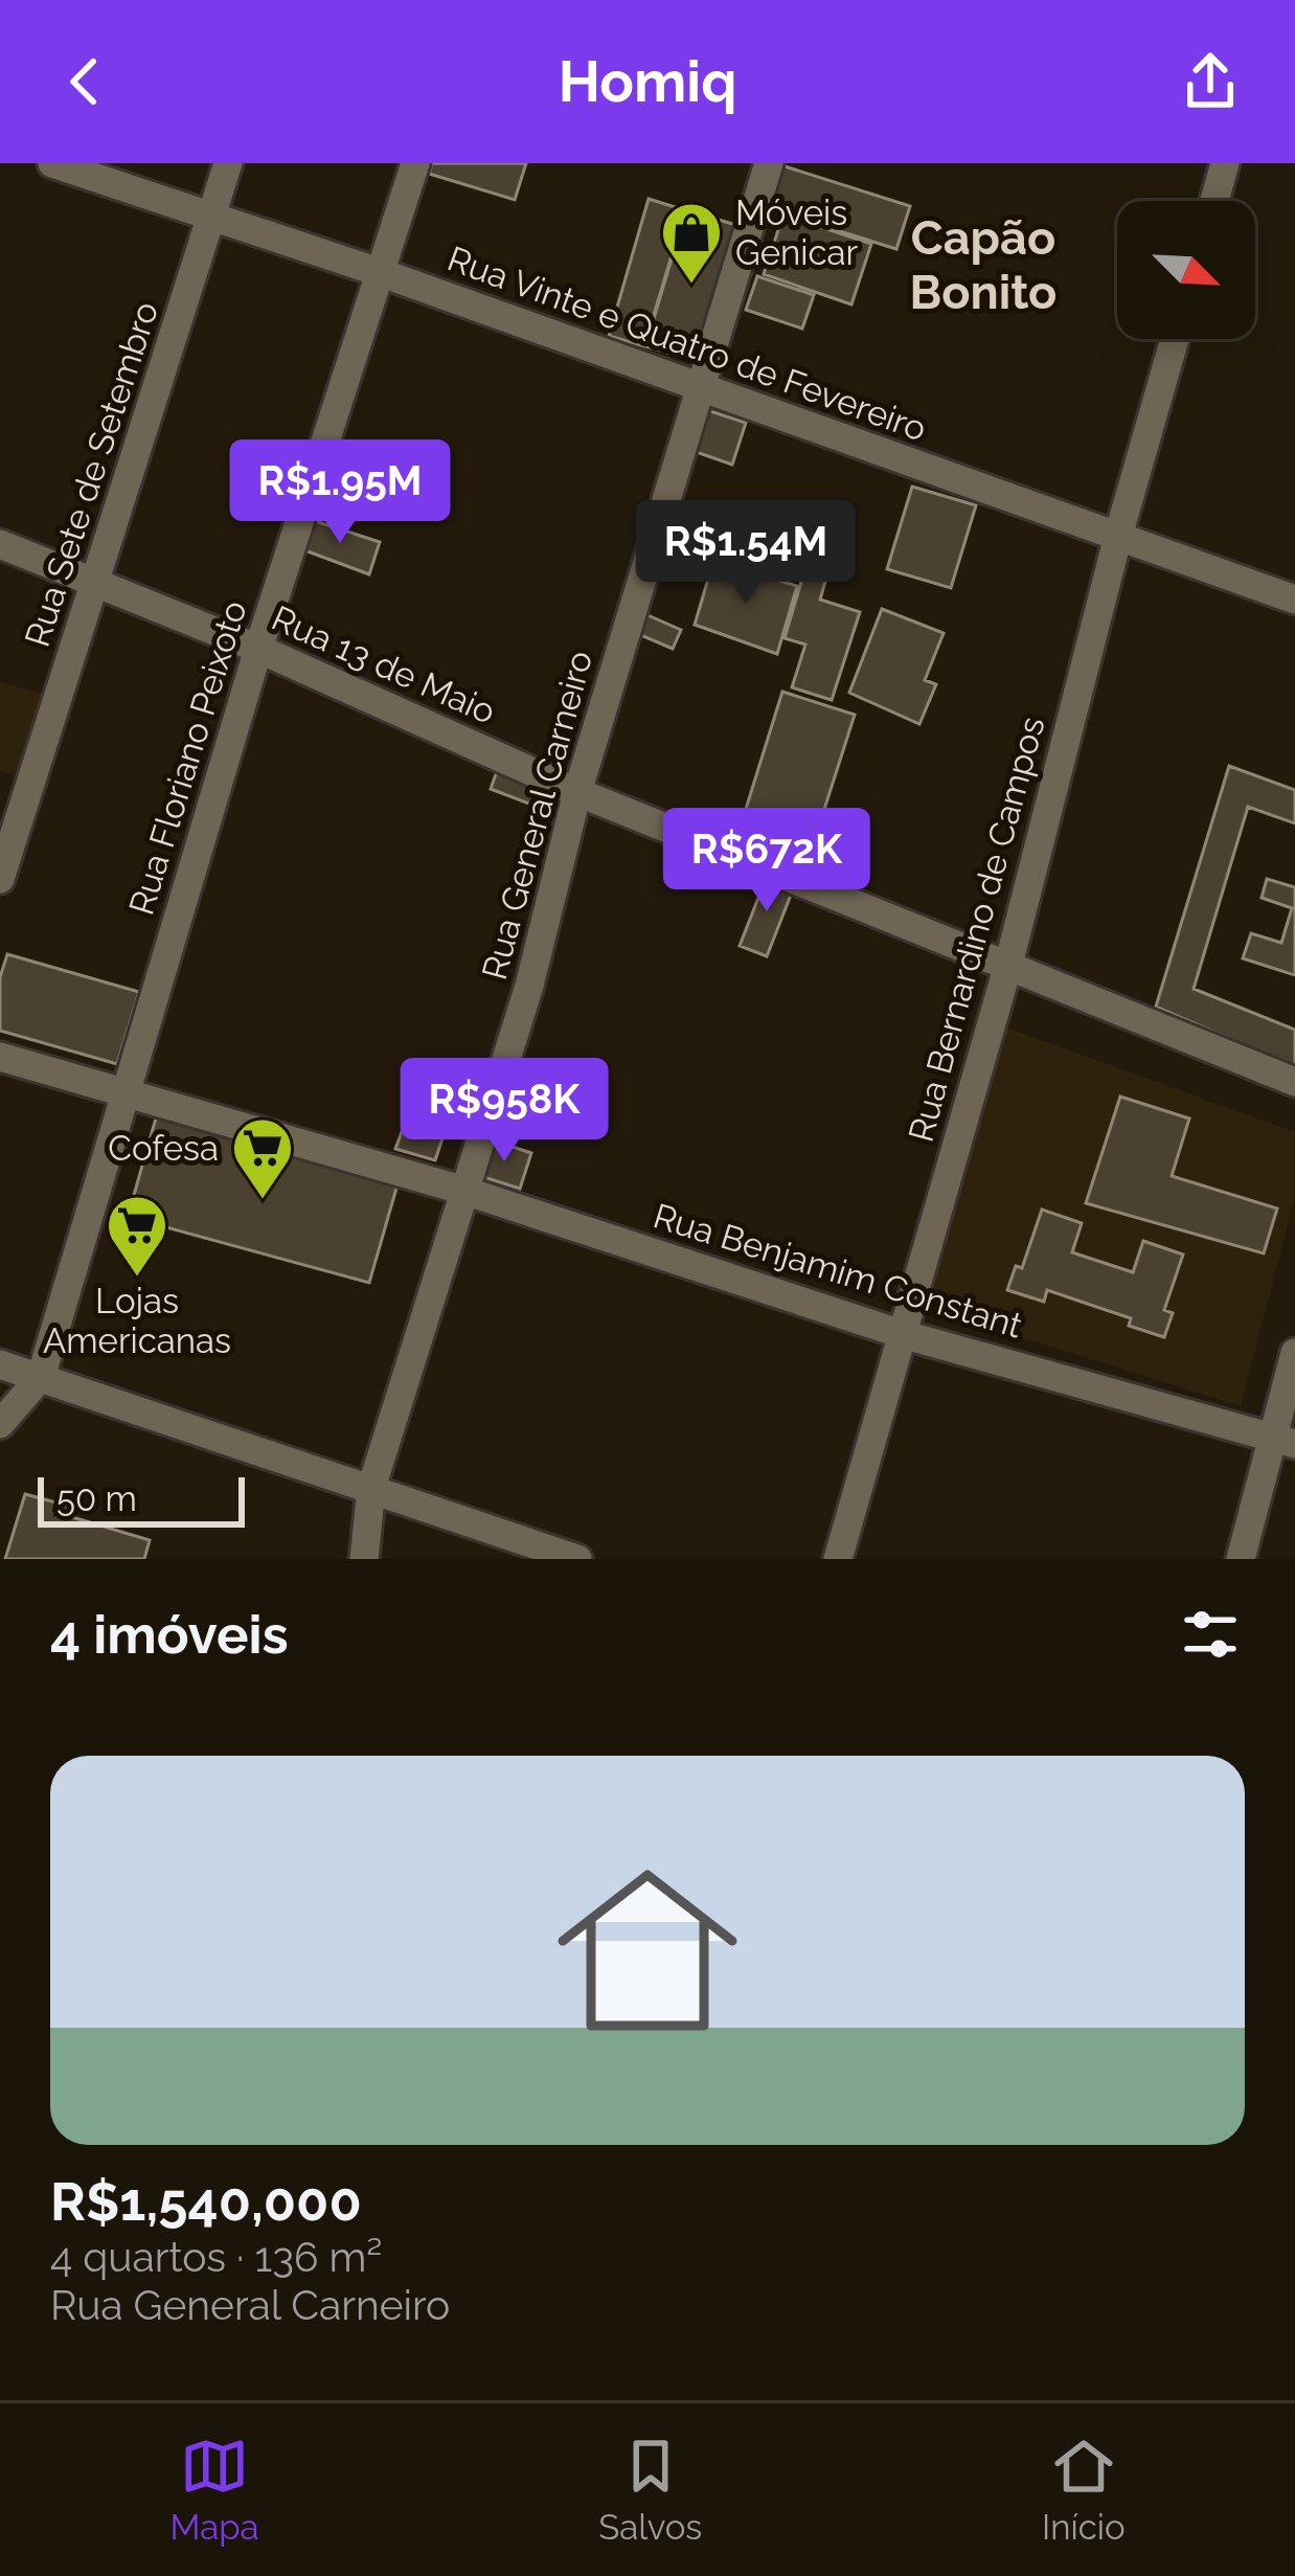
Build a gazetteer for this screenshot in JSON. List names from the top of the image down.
{
  "streets": {
    "street": [
      "Rua Vinte e Quatro de Fevereiro",
      "Rua Sete de Setembro",
      "Rua 13 de Maio",
      "Rua Floriano Peixoto",
      "Rua General Carneiro",
      "Rua Bernardino de Campos",
      "Rua Benjamim Constant"
    ]
  },
  "crossings": [
    ["Rua Vinte e Quatro de Fevereiro", "Rua Sete de Setembro"],
    ["Rua Vinte e Quatro de Fevereiro", "Rua Floriano Peixoto"],
    ["Rua Vinte e Quatro de Fevereiro", "Rua General Carneiro"],
    ["Rua Vinte e Quatro de Fevereiro", "Rua Bernardino de Campos"],
    ["Rua Sete de Setembro", "Rua 13 de Maio"],
    ["Rua 13 de Maio", "Rua Floriano Peixoto"],
    ["Rua 13 de Maio", "Rua General Carneiro"],
    ["Rua 13 de Maio", "Rua Bernardino de Campos"],
    ["Rua Floriano Peixoto", "Rua Benjamim Constant"],
    ["Rua General Carneiro", "Rua Benjamim Constant"],
    ["Rua Bernardino de Campos", "Rua Benjamim Constant"]
  ],
  "districts": ["Capão Bonito"],
  "places": {
    "shop": ["Móveis Genicar"],
    "supermarket": ["Cofesa", "Lojas Americanas"]
  },
  "scale_bar": "50 m",
  "north": "bottom right",
  "page": {
    "header": "Homiq",
    "price": [
      "R$1.95M",
      "R$1.54M",
      "R$672K",
      "R$958K"
    ],
    "scale": "50 m",
    "heading": "4 imóveis",
    "list": [
      {
        "name": "R$1,540,000",
        "note": "4 quartos · 136 m² · Rua General Carneiro"
      }
    ],
    "tabs": ["Mapa", "Salvos", "Início"]
  }
}
